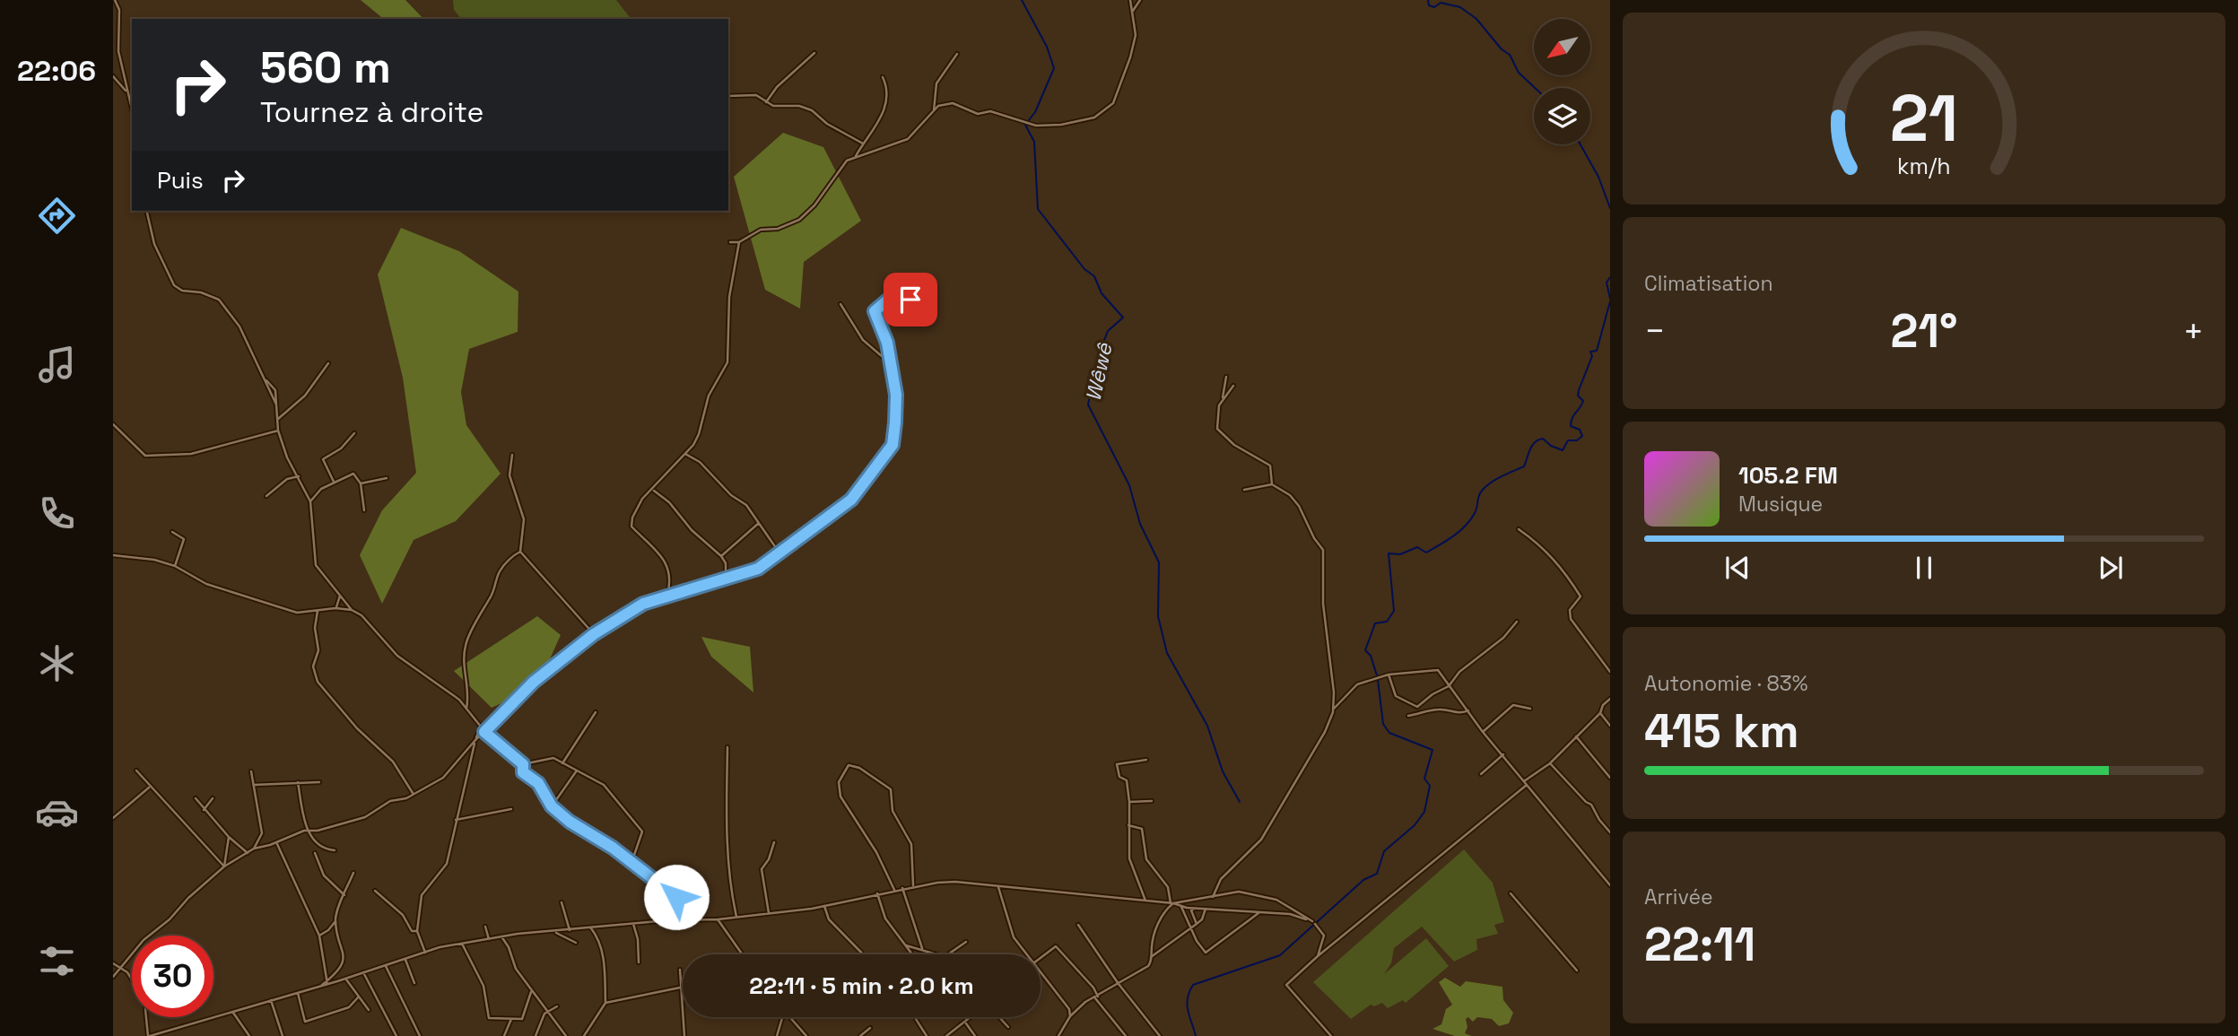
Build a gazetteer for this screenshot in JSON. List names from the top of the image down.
{
  "water": ["Wêwê"],
  "north": "bottom left",
  "page": {
    "tabs": "22:06",
    "turn": ["560 m", "Tournez à droite"],
    "then": "Puis",
    "tile": [
      "Climatisation",
      ["Autonomie · 83%", "415 km"],
      ["Arrivée", "22:11"]
    ],
    "heat": ["−", "21°", "+"],
    "song": ["105.2 FM", "Musique"],
    "limit": "30",
    "trip": "22:11 · 5 min · 2.0 km",
    "gauge": ["21", "km/h"]
  }
}
